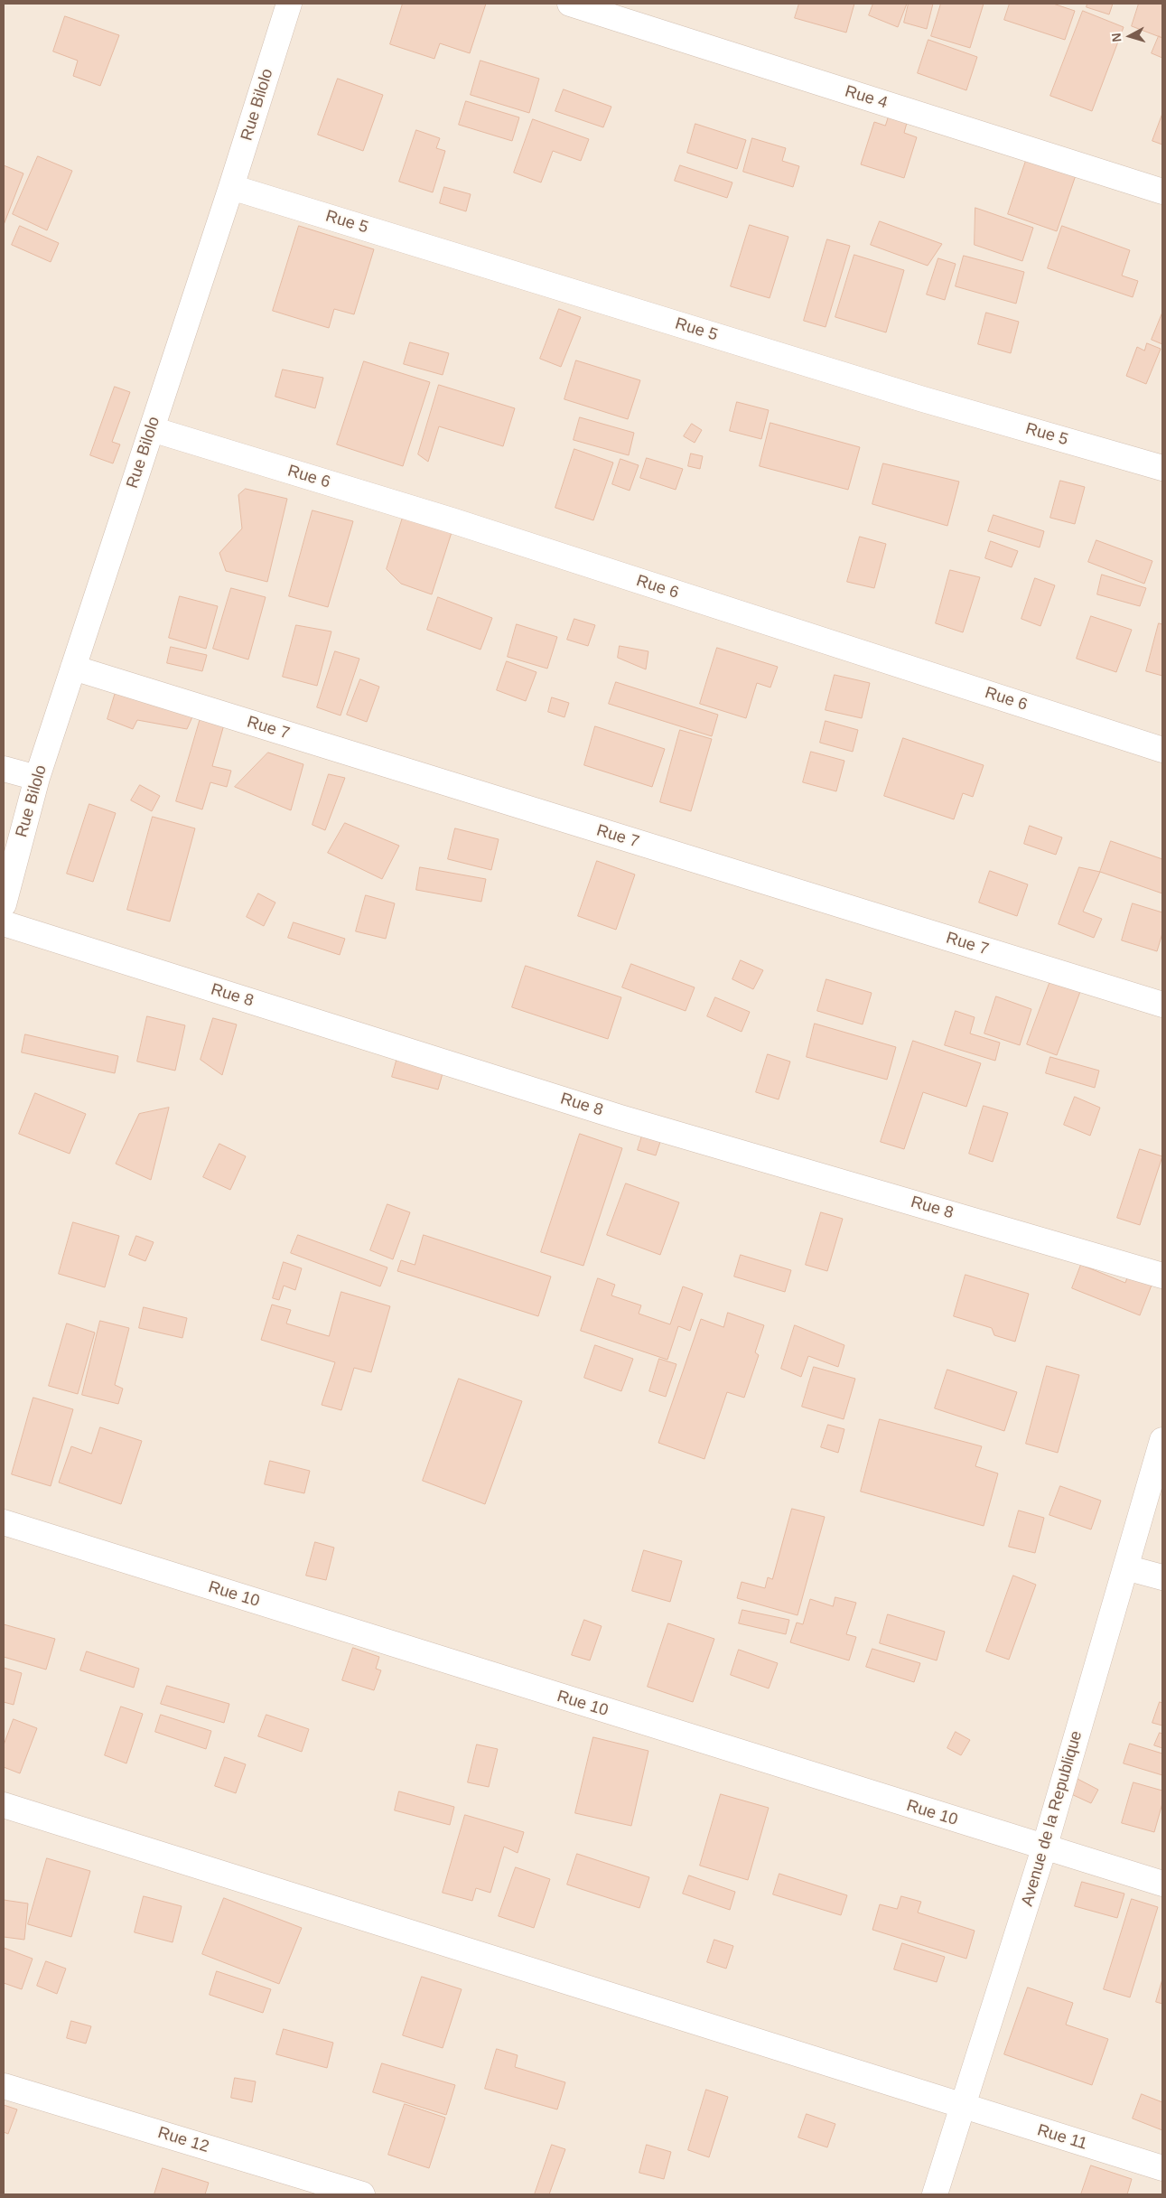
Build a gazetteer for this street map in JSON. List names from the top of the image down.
{
  "streets": {
    "street": [
      "Rue 4",
      "Rue Bilolo",
      "Rue 5",
      "Rue 6",
      "Rue 7",
      "Rue 8",
      "Rue 10",
      "Avenue de la Republique",
      "Rue 11",
      "Rue 12"
    ]
  },
  "crossings": [
    ["Rue Bilolo", "Rue 5"],
    ["Rue Bilolo", "Rue 6"],
    ["Rue Bilolo", "Rue 7"],
    ["Rue 10", "Avenue de la Republique"],
    ["Avenue de la Republique", "Rue 11"]
  ],
  "north": "left"
}
